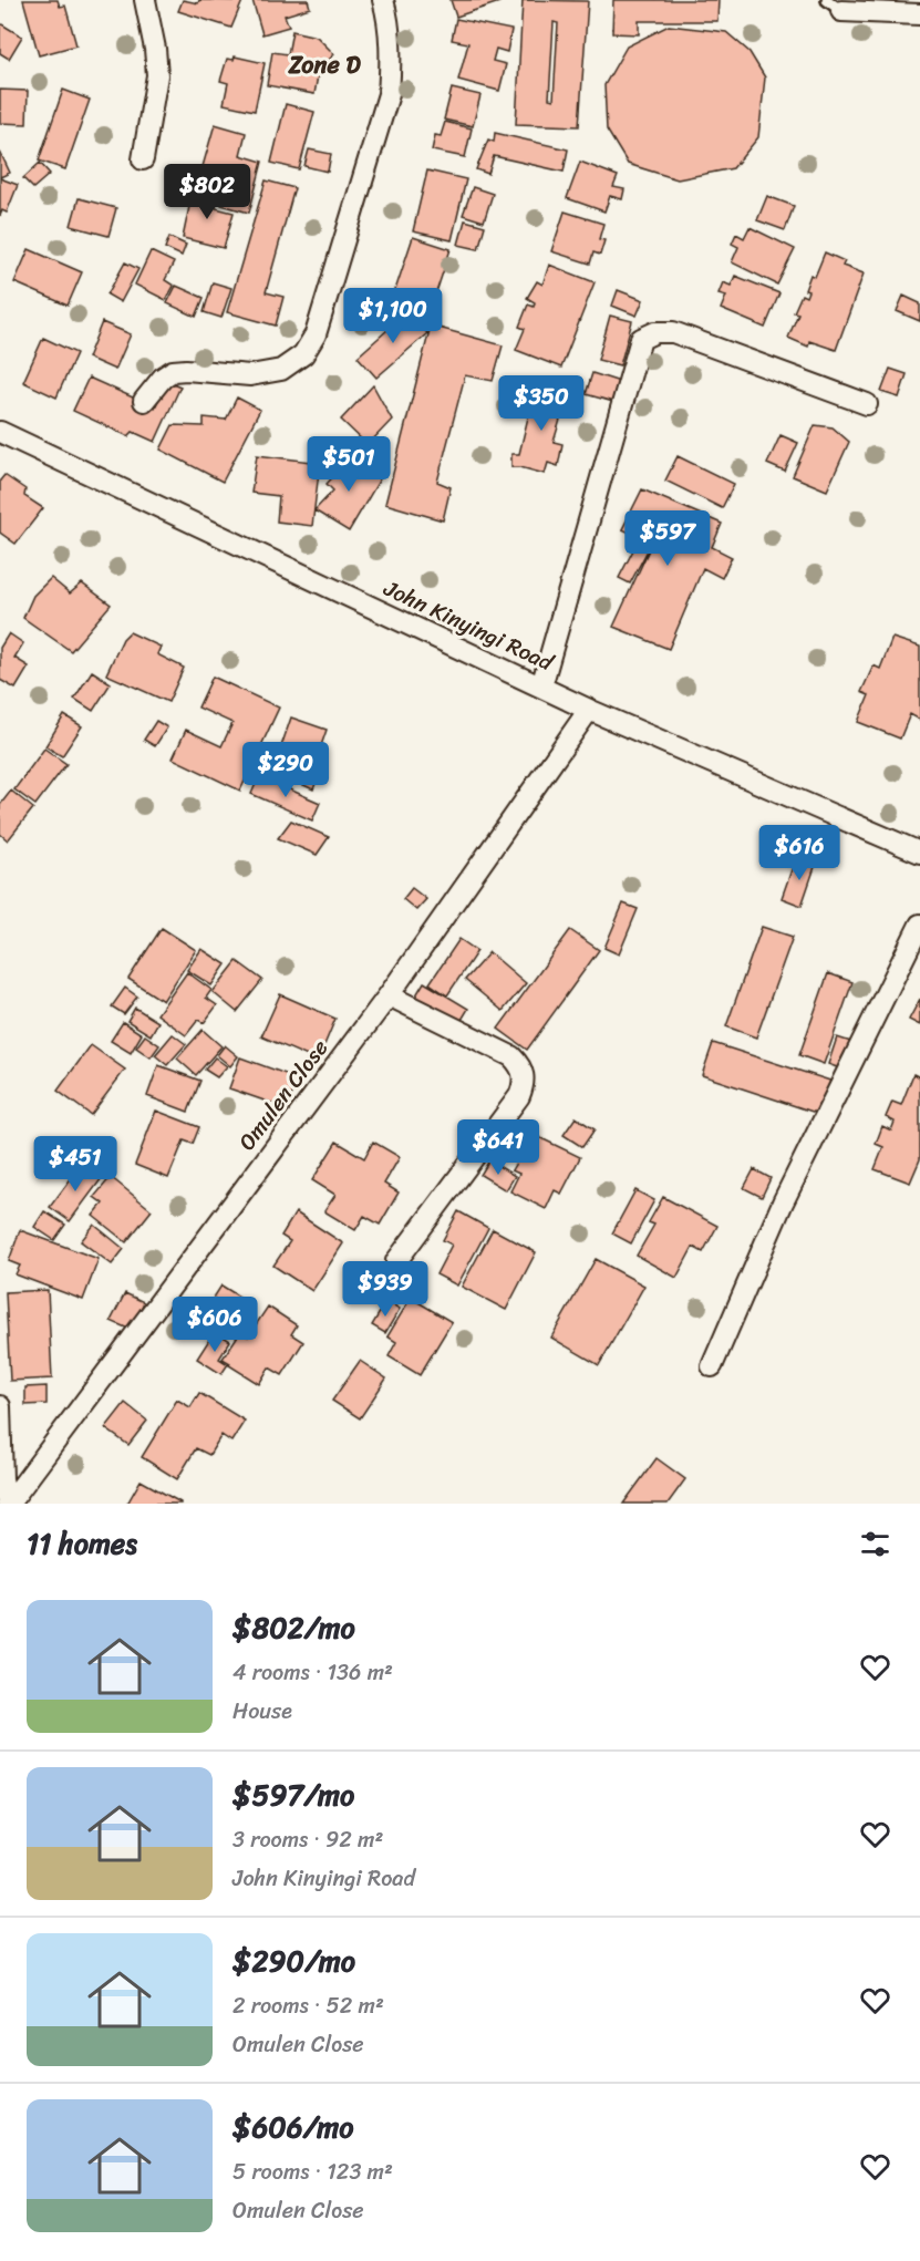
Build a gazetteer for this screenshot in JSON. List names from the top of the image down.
{
  "streets": {
    "street": ["John Kinyingi Road", "Omulen Close"]
  },
  "crossings": [
    ["John Kinyingi Road", "Omulen Close"]
  ],
  "districts": ["Zone D"],
  "page": {
    "price": [
      "$802",
      "$1,100",
      "$350",
      "$501",
      "$597",
      "$290",
      "$616",
      "$641",
      "$451",
      "$939",
      "$606"
    ],
    "heading": "11 homes",
    "list": [
      {
        "name": "$802/mo",
        "note": "4 rooms · 136 m² · House"
      },
      {
        "name": "$597/mo",
        "note": "3 rooms · 92 m² · John Kinyingi Road"
      },
      {
        "name": "$290/mo",
        "note": "2 rooms · 52 m² · Omulen Close"
      },
      {
        "name": "$606/mo",
        "note": "5 rooms · 123 m² · Omulen Close"
      }
    ]
  }
}
